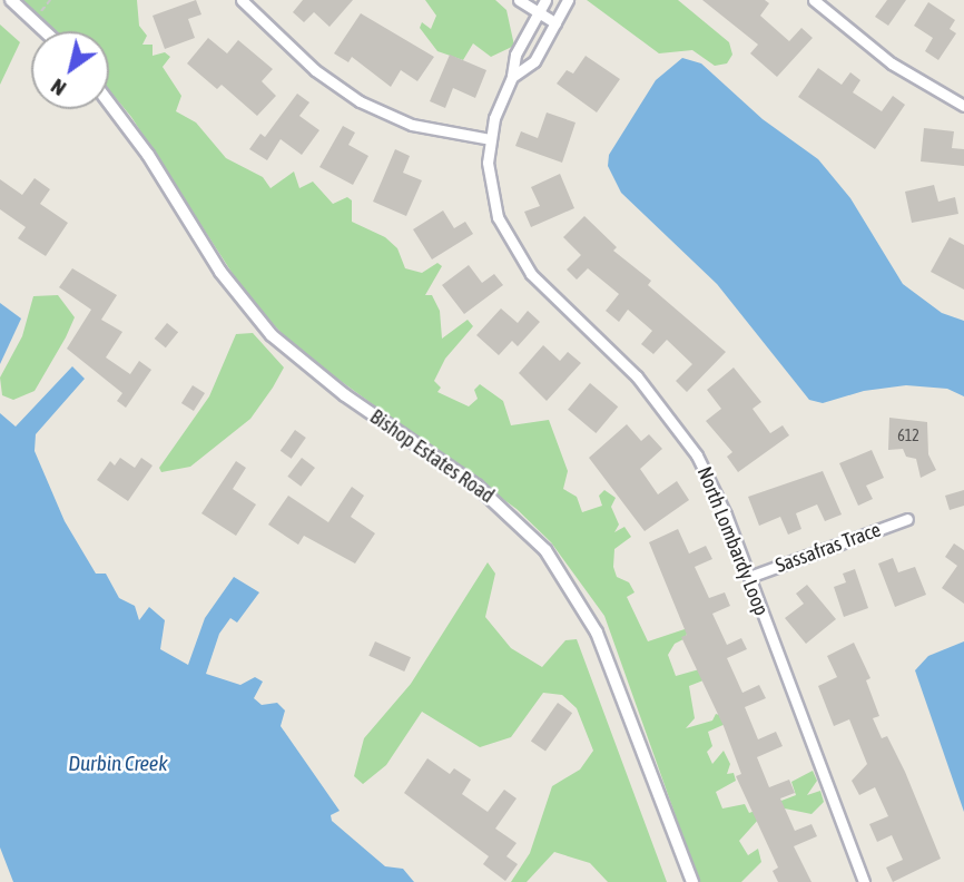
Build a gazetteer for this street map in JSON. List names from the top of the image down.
{
  "streets": {
    "street": ["Bishop Estates Road", "North Lombardy Loop", "Sassafras Trace"]
  },
  "crossings": [
    ["North Lombardy Loop", "Sassafras Trace"]
  ],
  "water": ["Durbin Creek"],
  "house_numbers": ["612"],
  "north": "bottom left"
}
